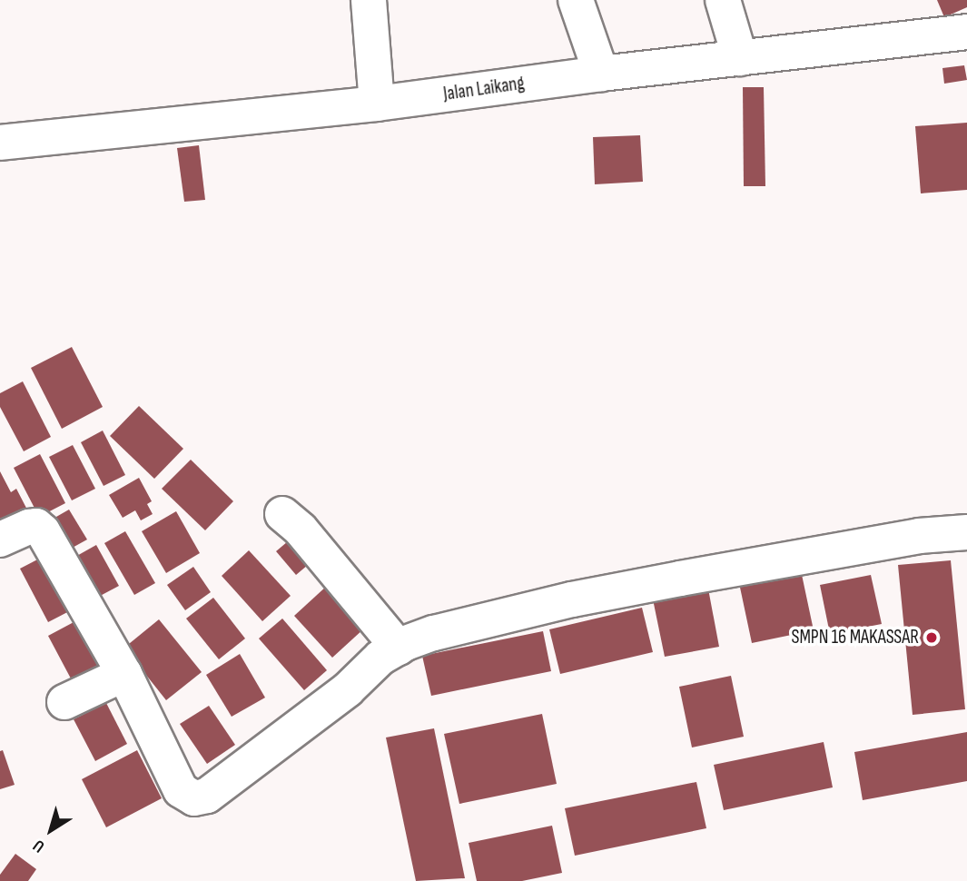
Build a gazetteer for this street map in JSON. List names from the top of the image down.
{
  "streets": {
    "street": ["Jalan Laikang"]
  },
  "places": ["SMPN 16 MAKASSAR"],
  "north": "bottom left"
}
